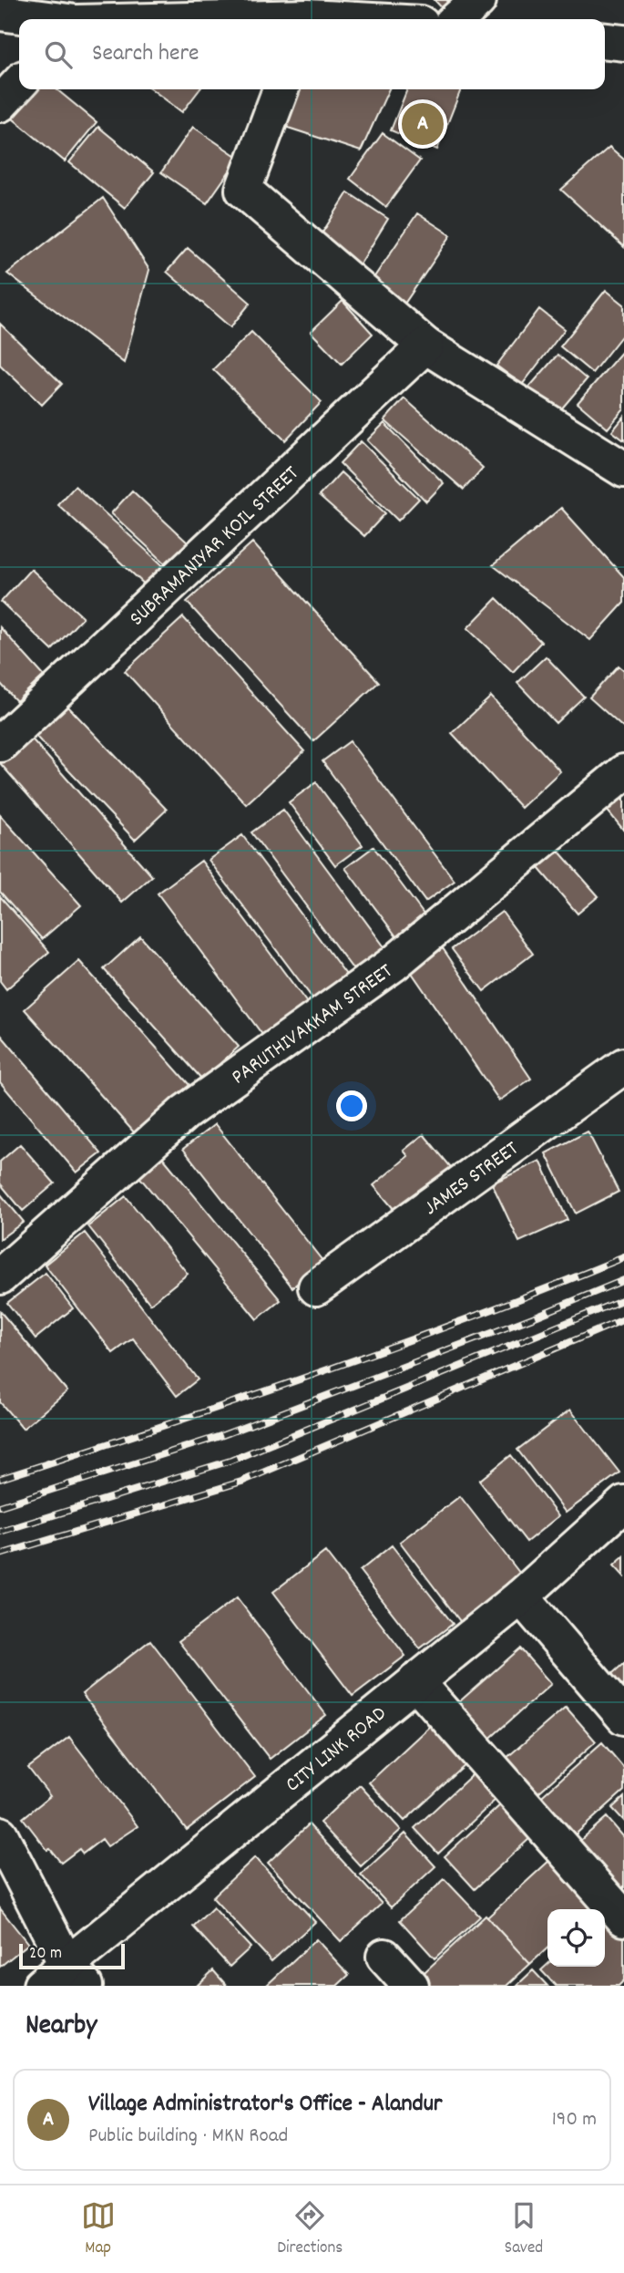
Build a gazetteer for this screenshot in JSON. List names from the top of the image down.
{
  "streets": {
    "street": [
      "SUBRAMANIYAR KOIL STREET",
      "PARUTHIVAKKAM STREET",
      "JAMES STREET",
      "CITY LINK ROAD"
    ]
  },
  "scale_bar": "20 m",
  "page": {
    "search": "Search here",
    "pins": "A",
    "scale": "20 m",
    "heading": "Nearby",
    "list": [
      {
        "mark": "A",
        "name": "Village Administrator's Office - Alandur",
        "note": "Public building · MKN Road",
        "value": "190 m"
      }
    ],
    "nav": ["Map", "Directions", "Saved"]
  }
}
